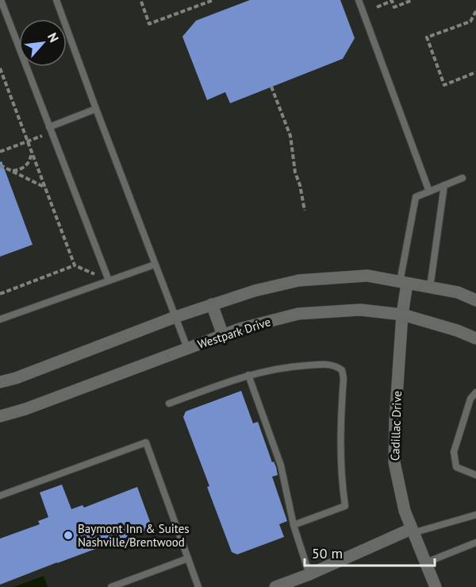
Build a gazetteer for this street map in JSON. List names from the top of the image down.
{
  "streets": {
    "street": ["Westpark Drive", "Cadillac Drive"]
  },
  "crossings": [
    ["Westpark Drive", "Cadillac Drive"]
  ],
  "places": ["Baymont Inn & Suites Nashville/Brentwood"],
  "scale_bar": "50 m",
  "north": "top right"
}
